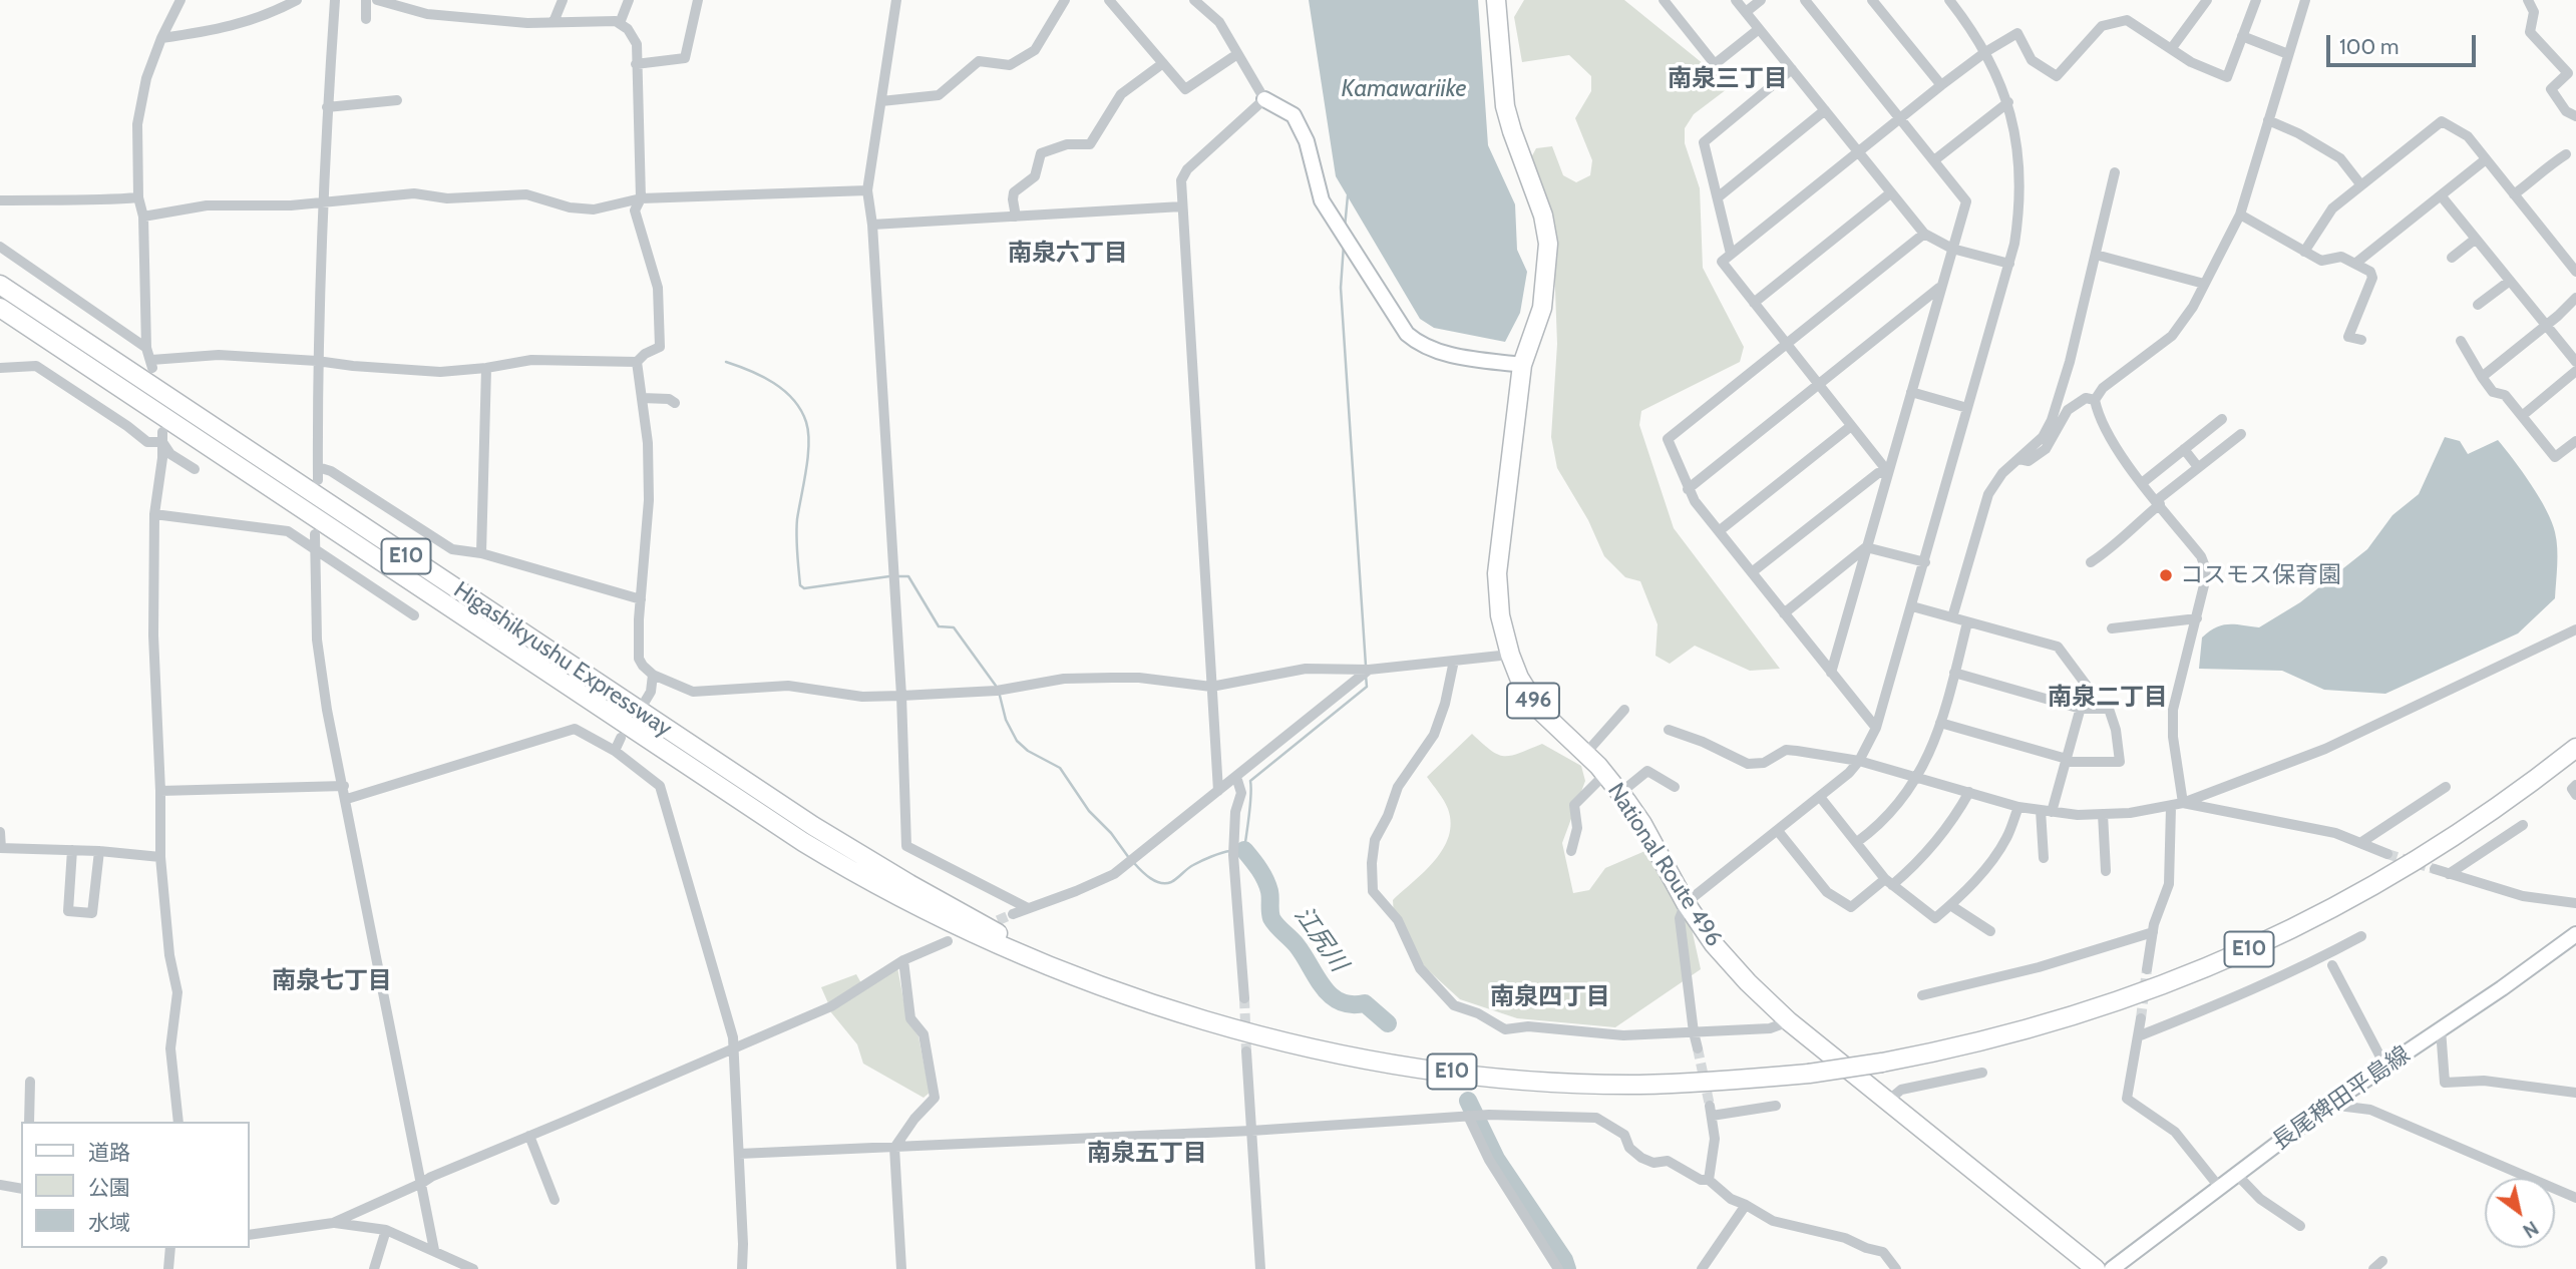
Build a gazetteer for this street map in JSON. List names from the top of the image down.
{
  "streets": {
    "highway": [
      "E10",
      "Higashikyushu Expressway",
      "496",
      "National Route 496"
    ],
    "main road": ["長尾稗田平島線"]
  },
  "districts": [
    "南泉三丁目",
    "南泉六丁目",
    "南泉二丁目",
    "南泉七丁目",
    "南泉四丁目",
    "南泉五丁目"
  ],
  "water": ["Kamawariike", "江尻川"],
  "places": ["コスモス保育園"],
  "legend": ["道路", "公園", "水域"],
  "scale_bar": "100 m",
  "north": "bottom right"
}
